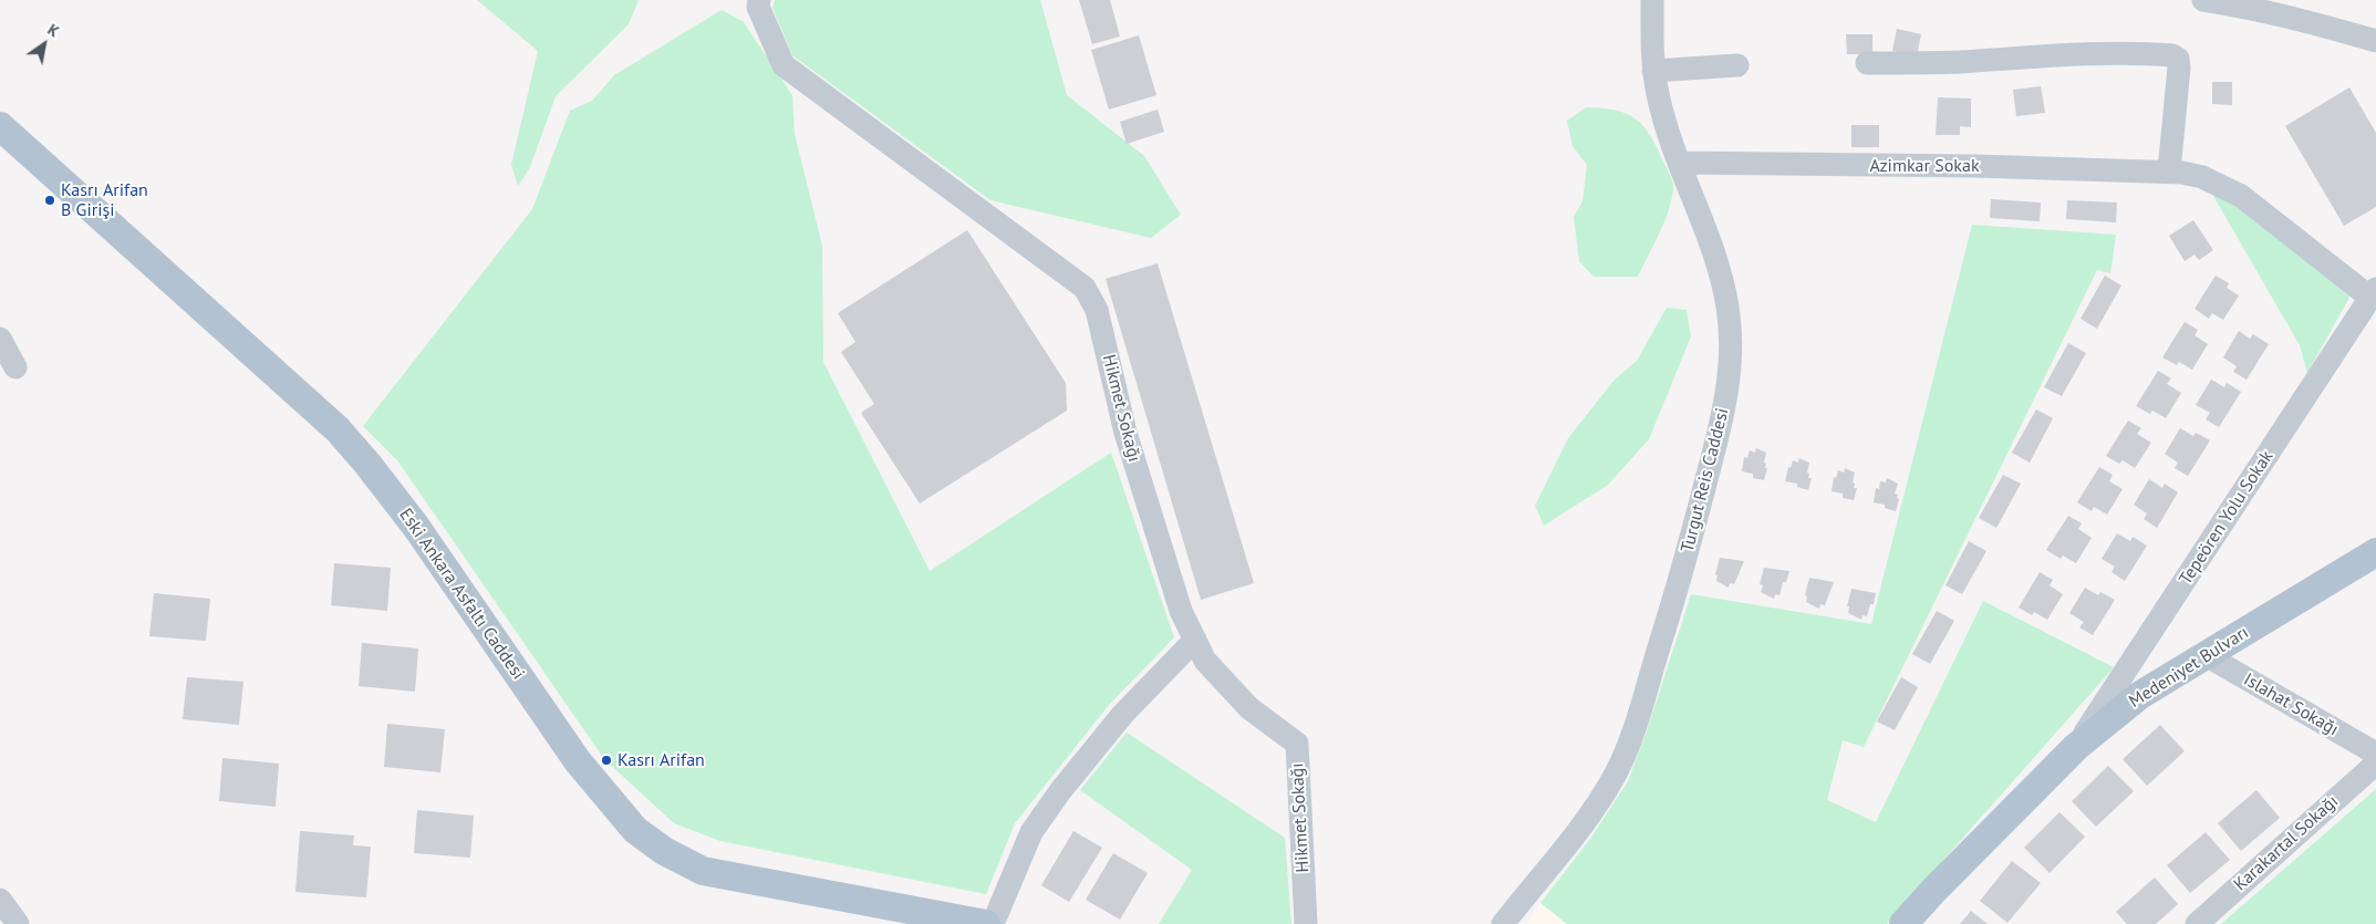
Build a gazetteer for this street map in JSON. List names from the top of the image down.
{
  "streets": {
    "main road": ["Eski Ankara Asfaltı Caddesi", "Medeniyet Bulvarı"],
    "street": [
      "Azimkar Sokak",
      "Hikmet Sokağı",
      "Turgut Reis Caddesi",
      "Tepeören Yolu Sokak",
      "Islahat Sokağı",
      "Karakartal Sokağı"
    ]
  },
  "crossings": [
    ["Azimkar Sokak", "Turgut Reis Caddesi"],
    ["Azimkar Sokak", "Tepeören Yolu Sokak"],
    ["Tepeören Yolu Sokak", "Medeniyet Bulvarı"],
    ["Medeniyet Bulvarı", "Islahat Sokağı"]
  ],
  "places": ["Kasrı Arifan B Girişi", "Kasrı Arifan"],
  "north": "top right"
}
